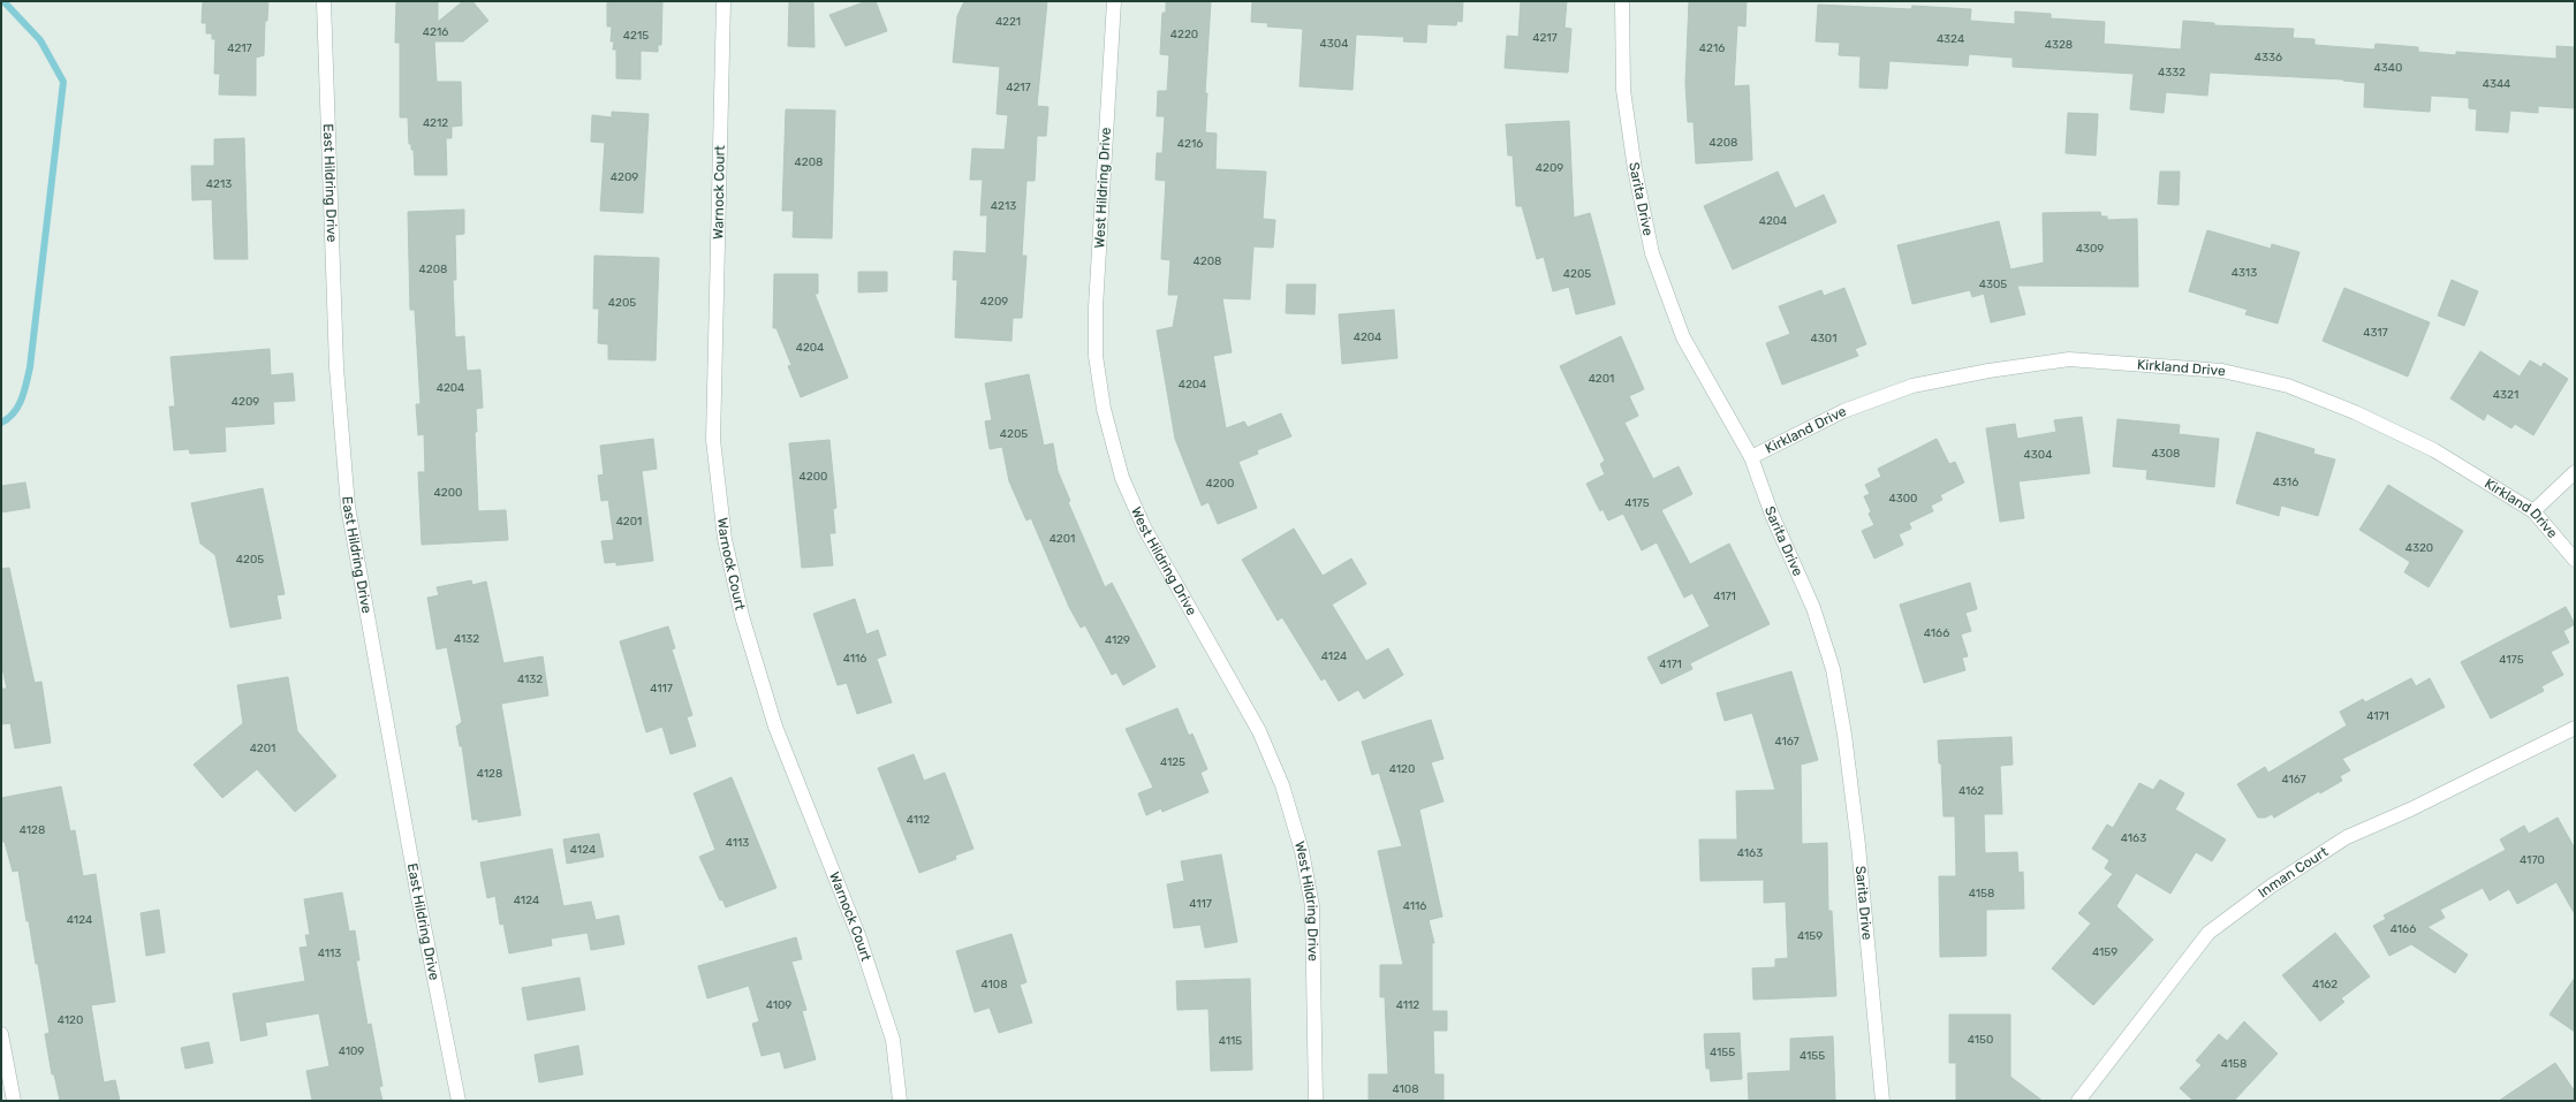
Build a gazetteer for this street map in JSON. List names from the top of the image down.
{
  "streets": {
    "street": [
      "East Hildring Drive",
      "West Hildring Drive",
      "Warnock Court",
      "Sarita Drive",
      "Kirkland Drive",
      "Inman Court"
    ]
  },
  "crossings": [
    ["Sarita Drive", "Kirkland Drive"]
  ],
  "house_numbers": [
    "4221",
    "4216",
    "4220",
    "4215",
    "4217",
    "4324",
    "4304",
    "4328",
    "4217",
    "4216",
    "4336",
    "4340",
    "4332",
    "4344",
    "4217",
    "4212",
    "4208",
    "4216",
    "4208",
    "4209",
    "4209",
    "4213",
    "4213",
    "4204",
    "4309",
    "4208",
    "4208",
    "4313",
    "4205",
    "4305",
    "4209",
    "4205",
    "4317",
    "4204",
    "4301",
    "4204",
    "4201",
    "4204",
    "4204",
    "4321",
    "4209",
    "4205",
    "4308",
    "4304",
    "4200",
    "4316",
    "4200",
    "4200",
    "4300",
    "4175",
    "4201",
    "4201",
    "4320",
    "4205",
    "4171",
    "4166",
    "4132",
    "4129",
    "4124",
    "4116",
    "4175",
    "4171",
    "4132",
    "4117",
    "4171",
    "4167",
    "4201",
    "4125",
    "4120",
    "4128",
    "4167",
    "4162",
    "4112",
    "4128",
    "4163",
    "4113",
    "4124",
    "4163",
    "4170",
    "4158",
    "4124",
    "4117",
    "4116",
    "4124",
    "4166",
    "4159",
    "4159",
    "4113",
    "4108",
    "4162",
    "4109",
    "4112",
    "4120",
    "4150",
    "4115",
    "4109",
    "4155",
    "4155",
    "4158",
    "4108"
  ]
}
